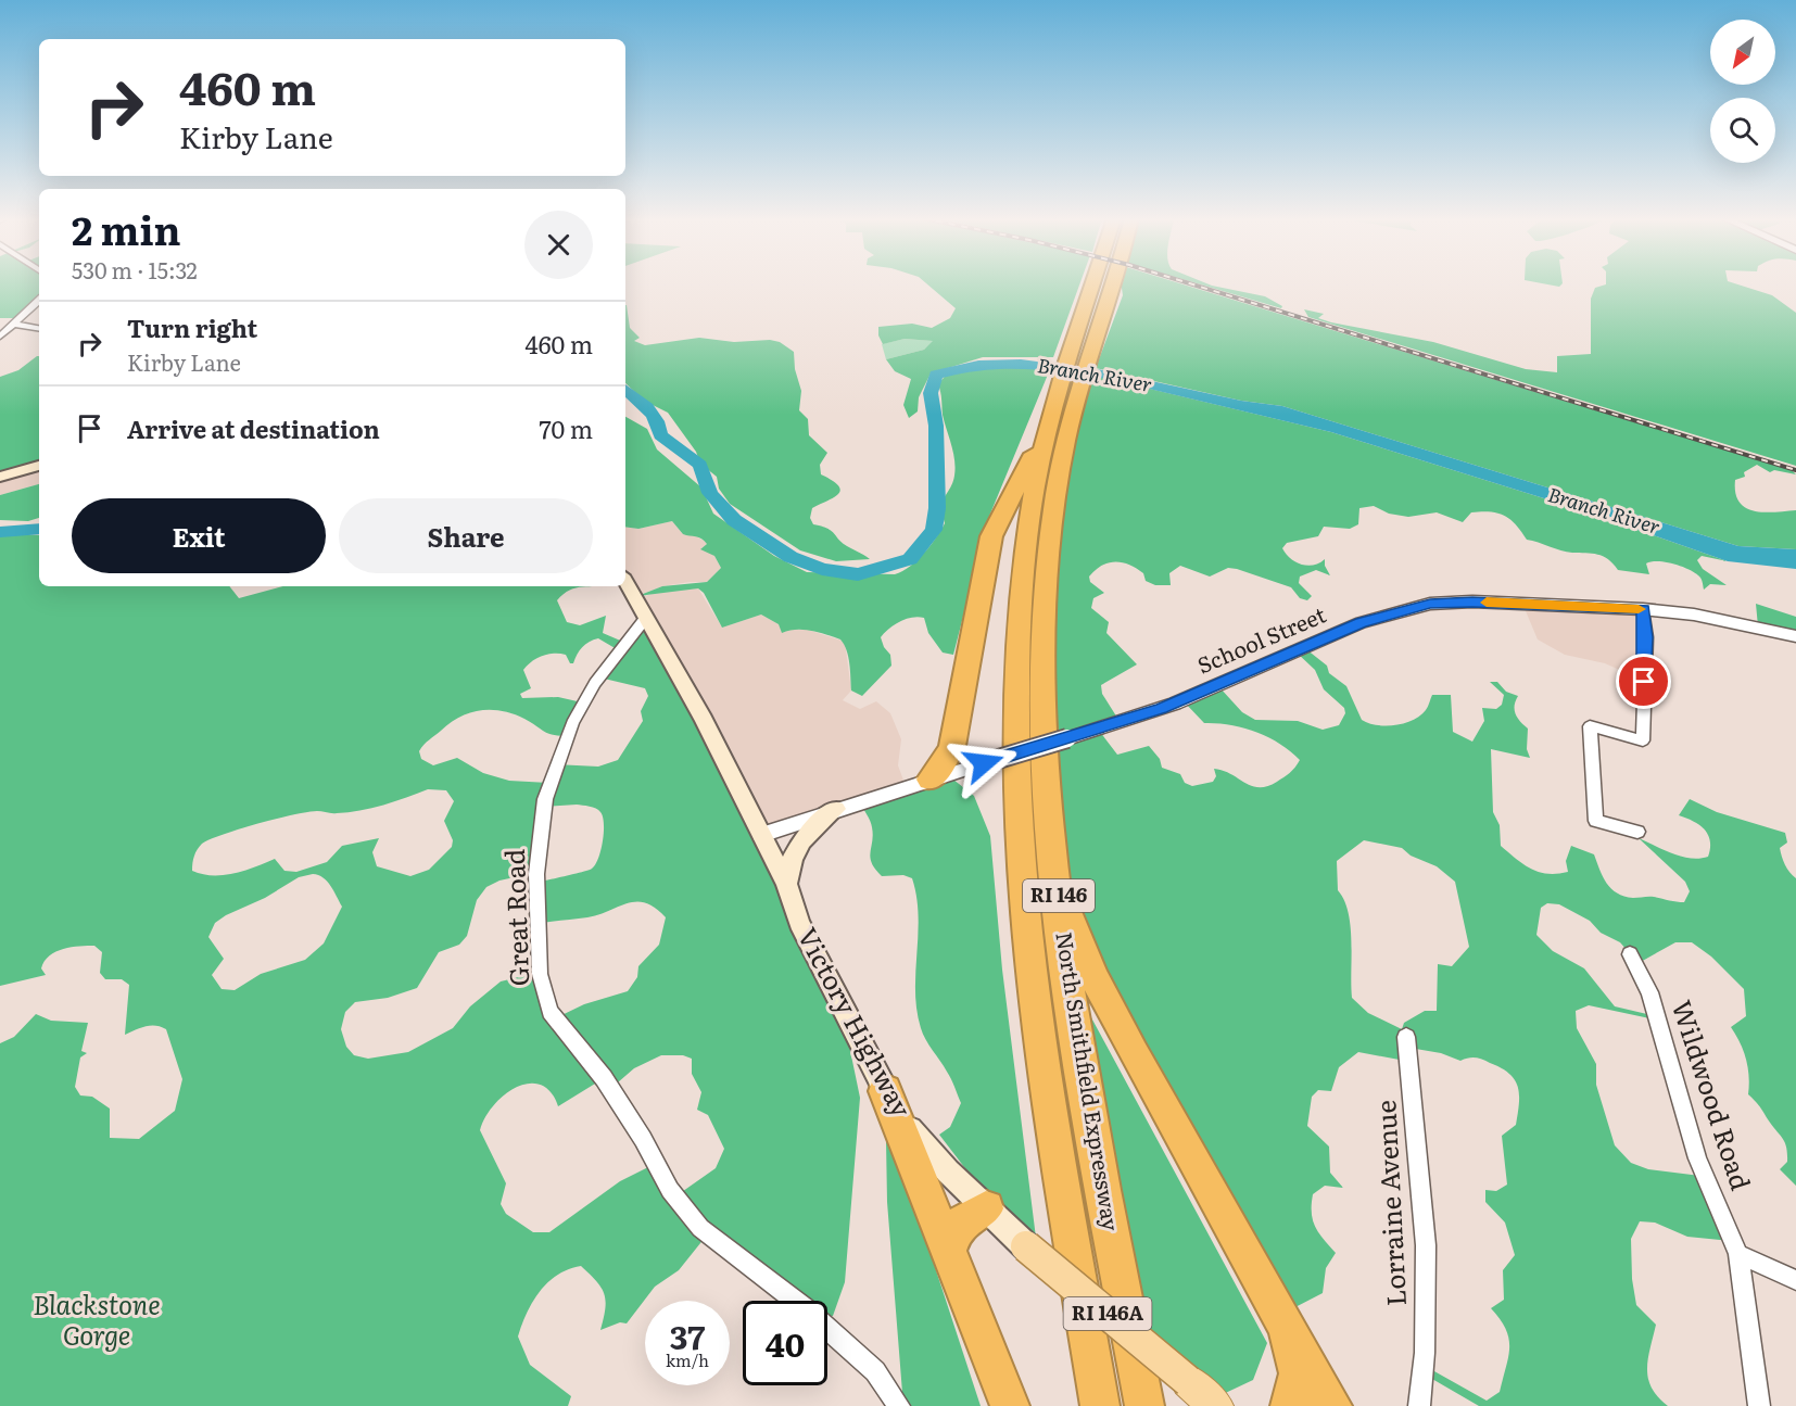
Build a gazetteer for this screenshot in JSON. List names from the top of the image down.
{
  "streets": {
    "highway": ["RI 146", "North Smithfield Expressway"],
    "main road": ["Victory Highway", "RI 146A"],
    "street": [
      "School Street",
      "Great Road",
      "Wildwood Road",
      "Lorraine Avenue"
    ]
  },
  "crossings": [
    ["School Street", "Victory Highway"],
    ["Great Road", "Victory Highway"],
    ["Great Road", "RI 146A"],
    ["Victory Highway", "RI 146A"]
  ],
  "water": ["Branch River"],
  "parks": ["Blackstone Gorge"],
  "north": "bottom left",
  "page": {
    "turn": ["460 m", "Kirby Lane"],
    "heading": ["2 min", "530 m · 15:32"],
    "list": [
      {
        "name": "Turn right",
        "note": "Kirby Lane",
        "value": "460 m"
      },
      {
        "name": "Arrive at destination",
        "value": "70 m"
      }
    ],
    "buttons": ["Exit", "Share"],
    "speed": "37 km/h",
    "limit": "40"
  }
}
